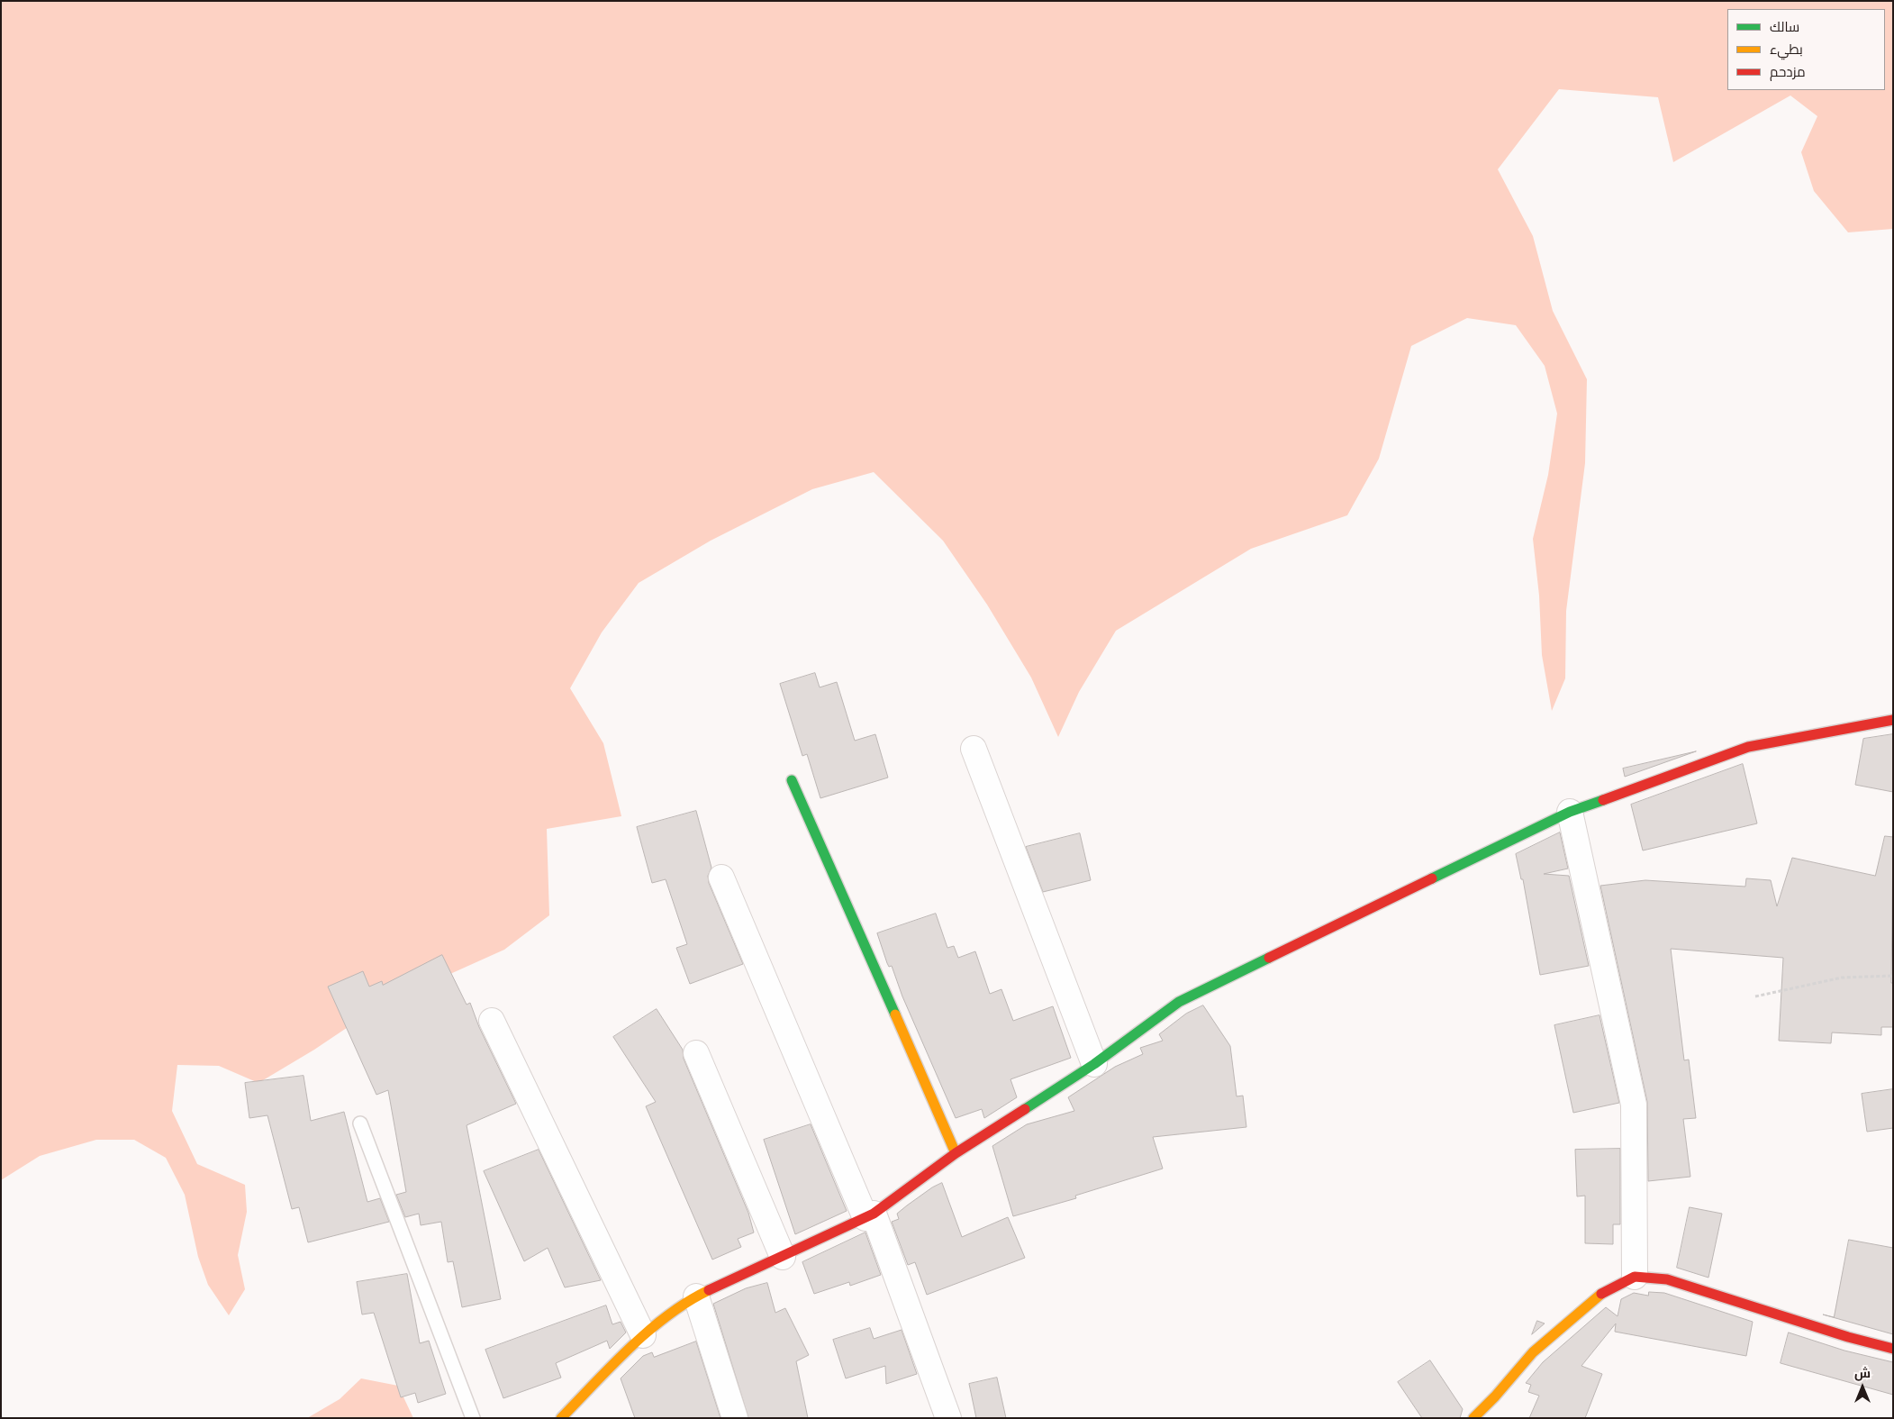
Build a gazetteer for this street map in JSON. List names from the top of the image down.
{
  "legend": ["سالك", "بطيء", "مزدحم"],
  "north": "top"
}
